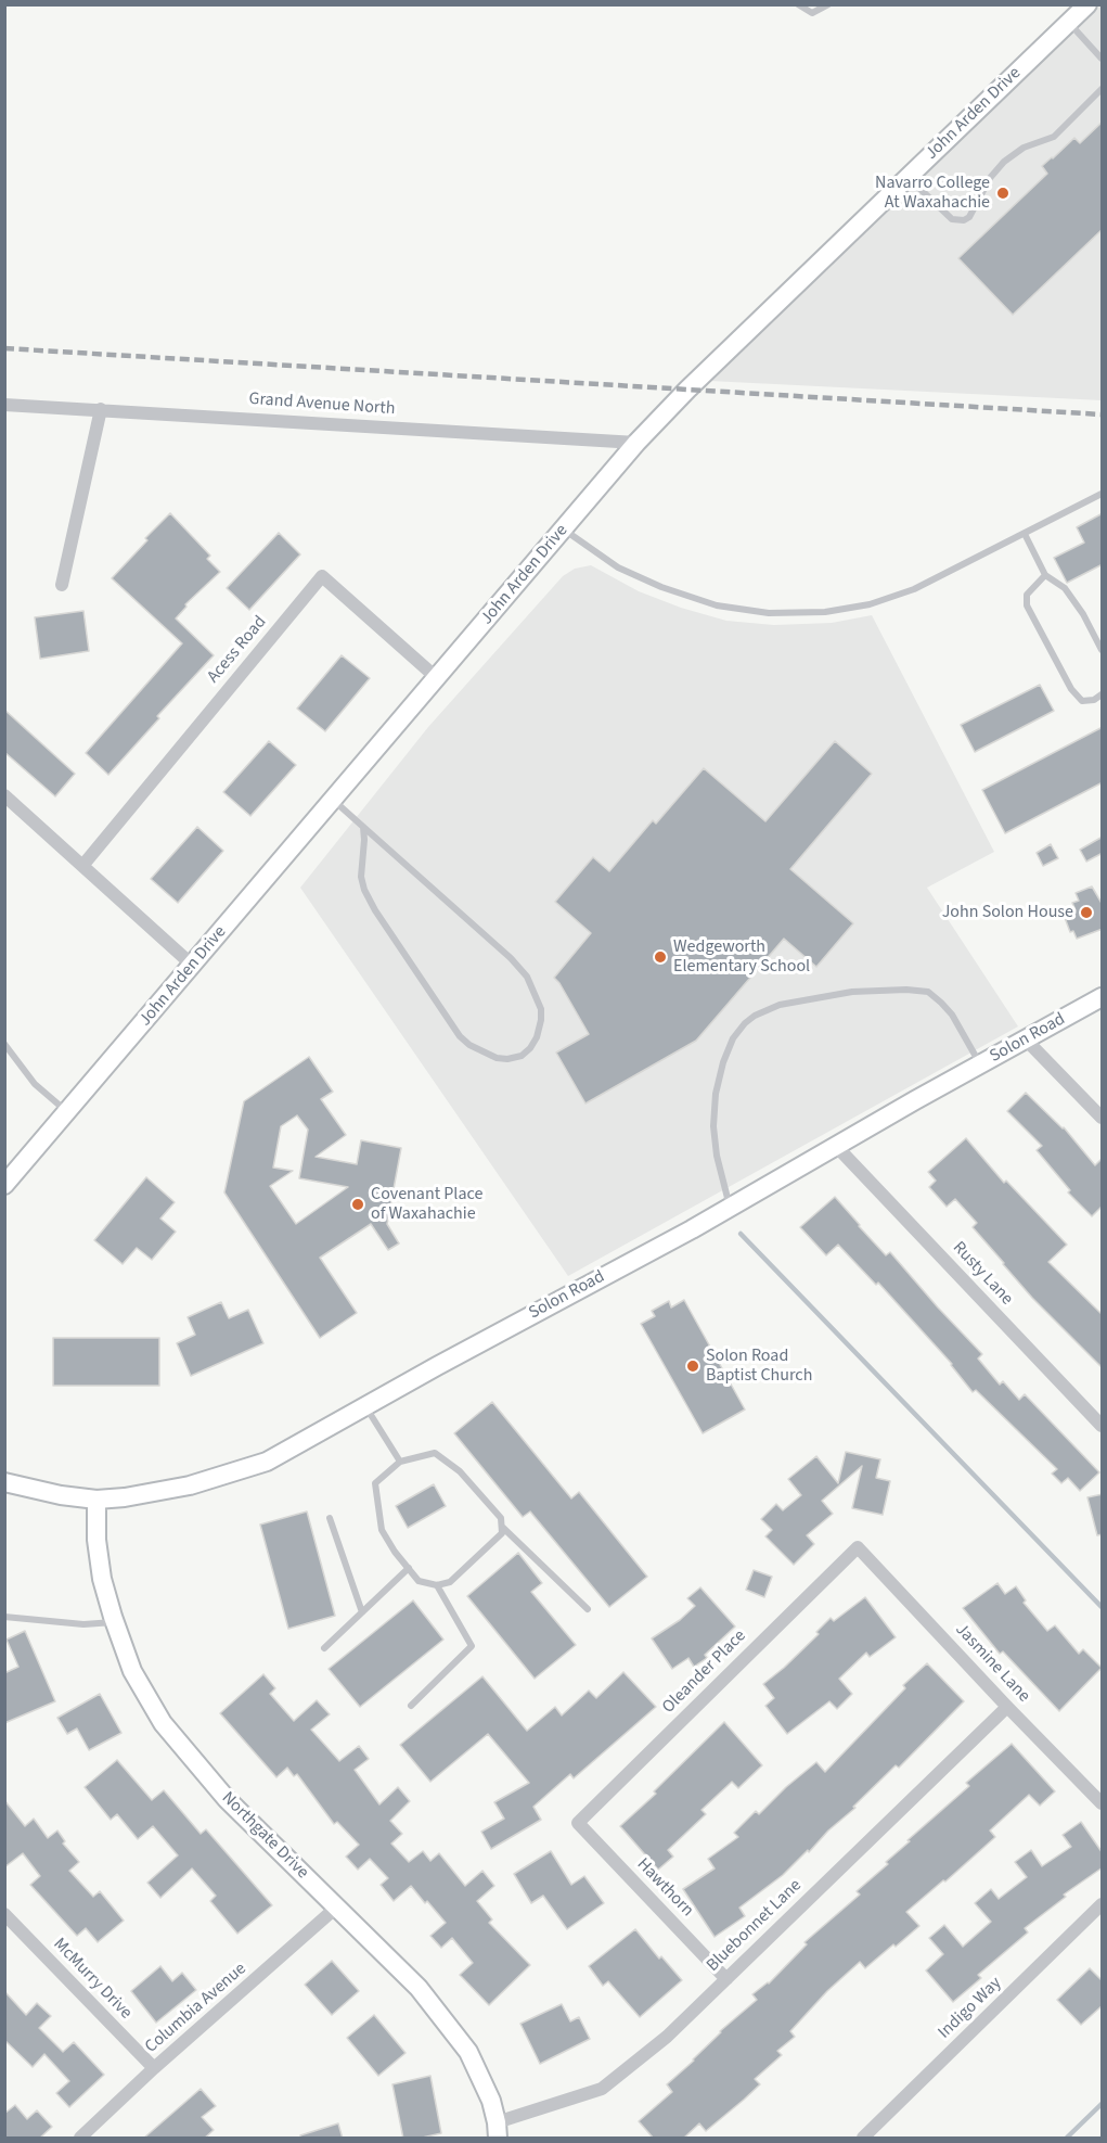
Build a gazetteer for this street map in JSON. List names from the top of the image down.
{
  "streets": {
    "street": [
      "John Arden Drive",
      "Grand Avenue North",
      "Acess Road",
      "Solon Road",
      "Rusty Lane",
      "Jasmine Lane",
      "Oleander Place",
      "Northgate Drive",
      "Hawthorn",
      "Bluebonnet Lane",
      "McMurry Drive",
      "Columbia Avenue",
      "Indigo Way"
    ]
  },
  "crossings": [
    ["John Arden Drive", "Grand Avenue North"],
    ["John Arden Drive", "Acess Road"],
    ["Solon Road", "Rusty Lane"],
    ["Solon Road", "Northgate Drive"],
    ["Jasmine Lane", "Oleander Place"],
    ["Jasmine Lane", "Bluebonnet Lane"],
    ["Oleander Place", "Hawthorn"],
    ["Northgate Drive", "Bluebonnet Lane"],
    ["Northgate Drive", "Columbia Avenue"],
    ["Hawthorn", "Bluebonnet Lane"],
    ["McMurry Drive", "Columbia Avenue"]
  ],
  "places": [
    "Navarro College At Waxahachie",
    "John Solon House",
    "Wedgeworth Elementary School",
    "Covenant Place of Waxahachie",
    "Solon Road Baptist Church"
  ]
}
